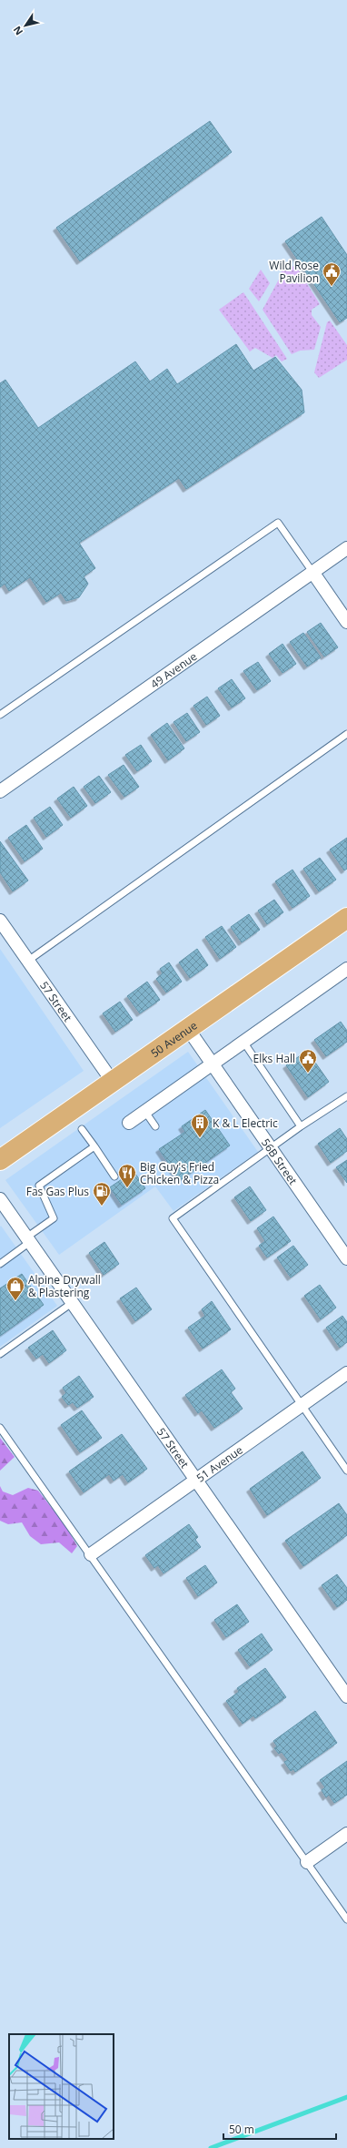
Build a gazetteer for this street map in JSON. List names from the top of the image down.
{
  "streets": {
    "main road": ["50 Avenue"],
    "street": [
      "49 Avenue",
      "57 Street",
      "56B Street",
      "51 Avenue"
    ]
  },
  "crossings": [
    ["57 Street", "50 Avenue"],
    ["57 Street", "51 Avenue"],
    ["50 Avenue", "56B Street"]
  ],
  "places": {
    "public building": ["Wild Rose Pavilion", "Elks Hall"],
    "building": ["K & L Electric"],
    "restaurant": ["Big Guy's Fried Chicken & Pizza"],
    "fuel station": ["Fas Gas Plus"],
    "shop": ["Alpine Drywall & Plastering"]
  },
  "scale_bar": "50 m",
  "north": "bottom left"
}
